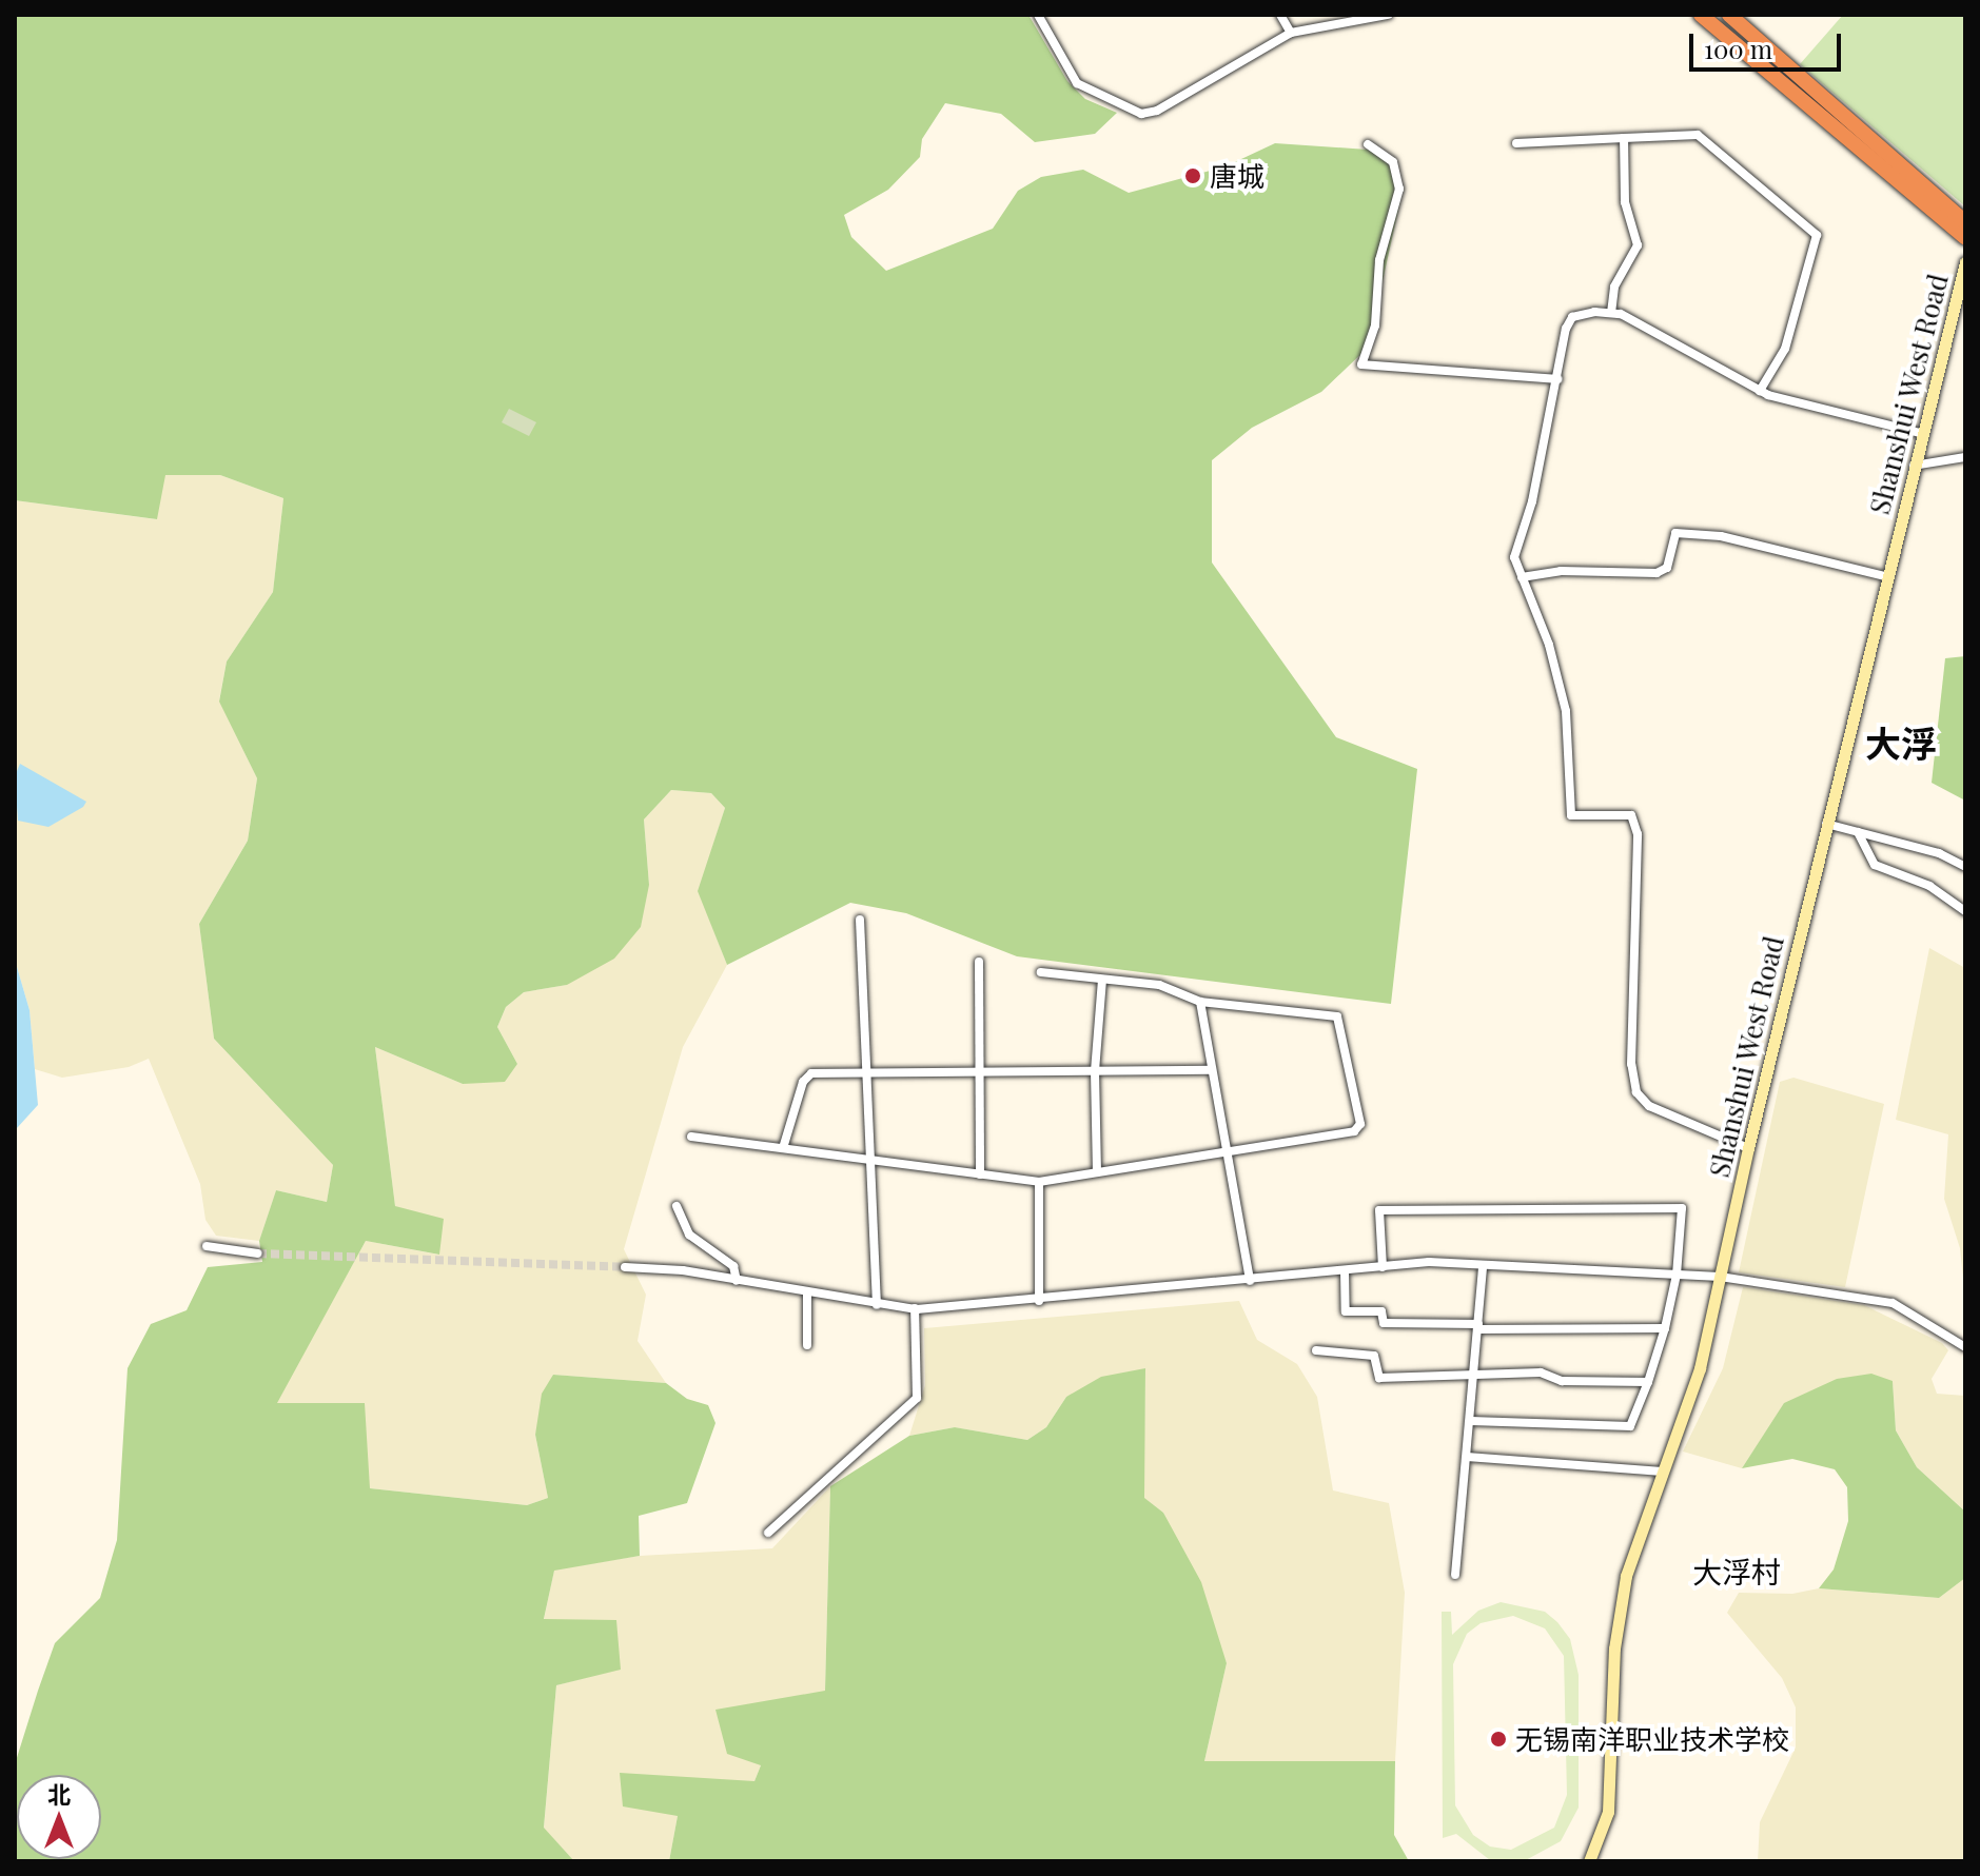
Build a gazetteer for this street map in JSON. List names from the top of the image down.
{
  "streets": {
    "street": ["Shanshui West Road"]
  },
  "districts": ["大浮", "大浮村"],
  "places": ["唐城", "无锡南洋职业技术学校"],
  "scale_bar": "100 m",
  "north": "top"
}
